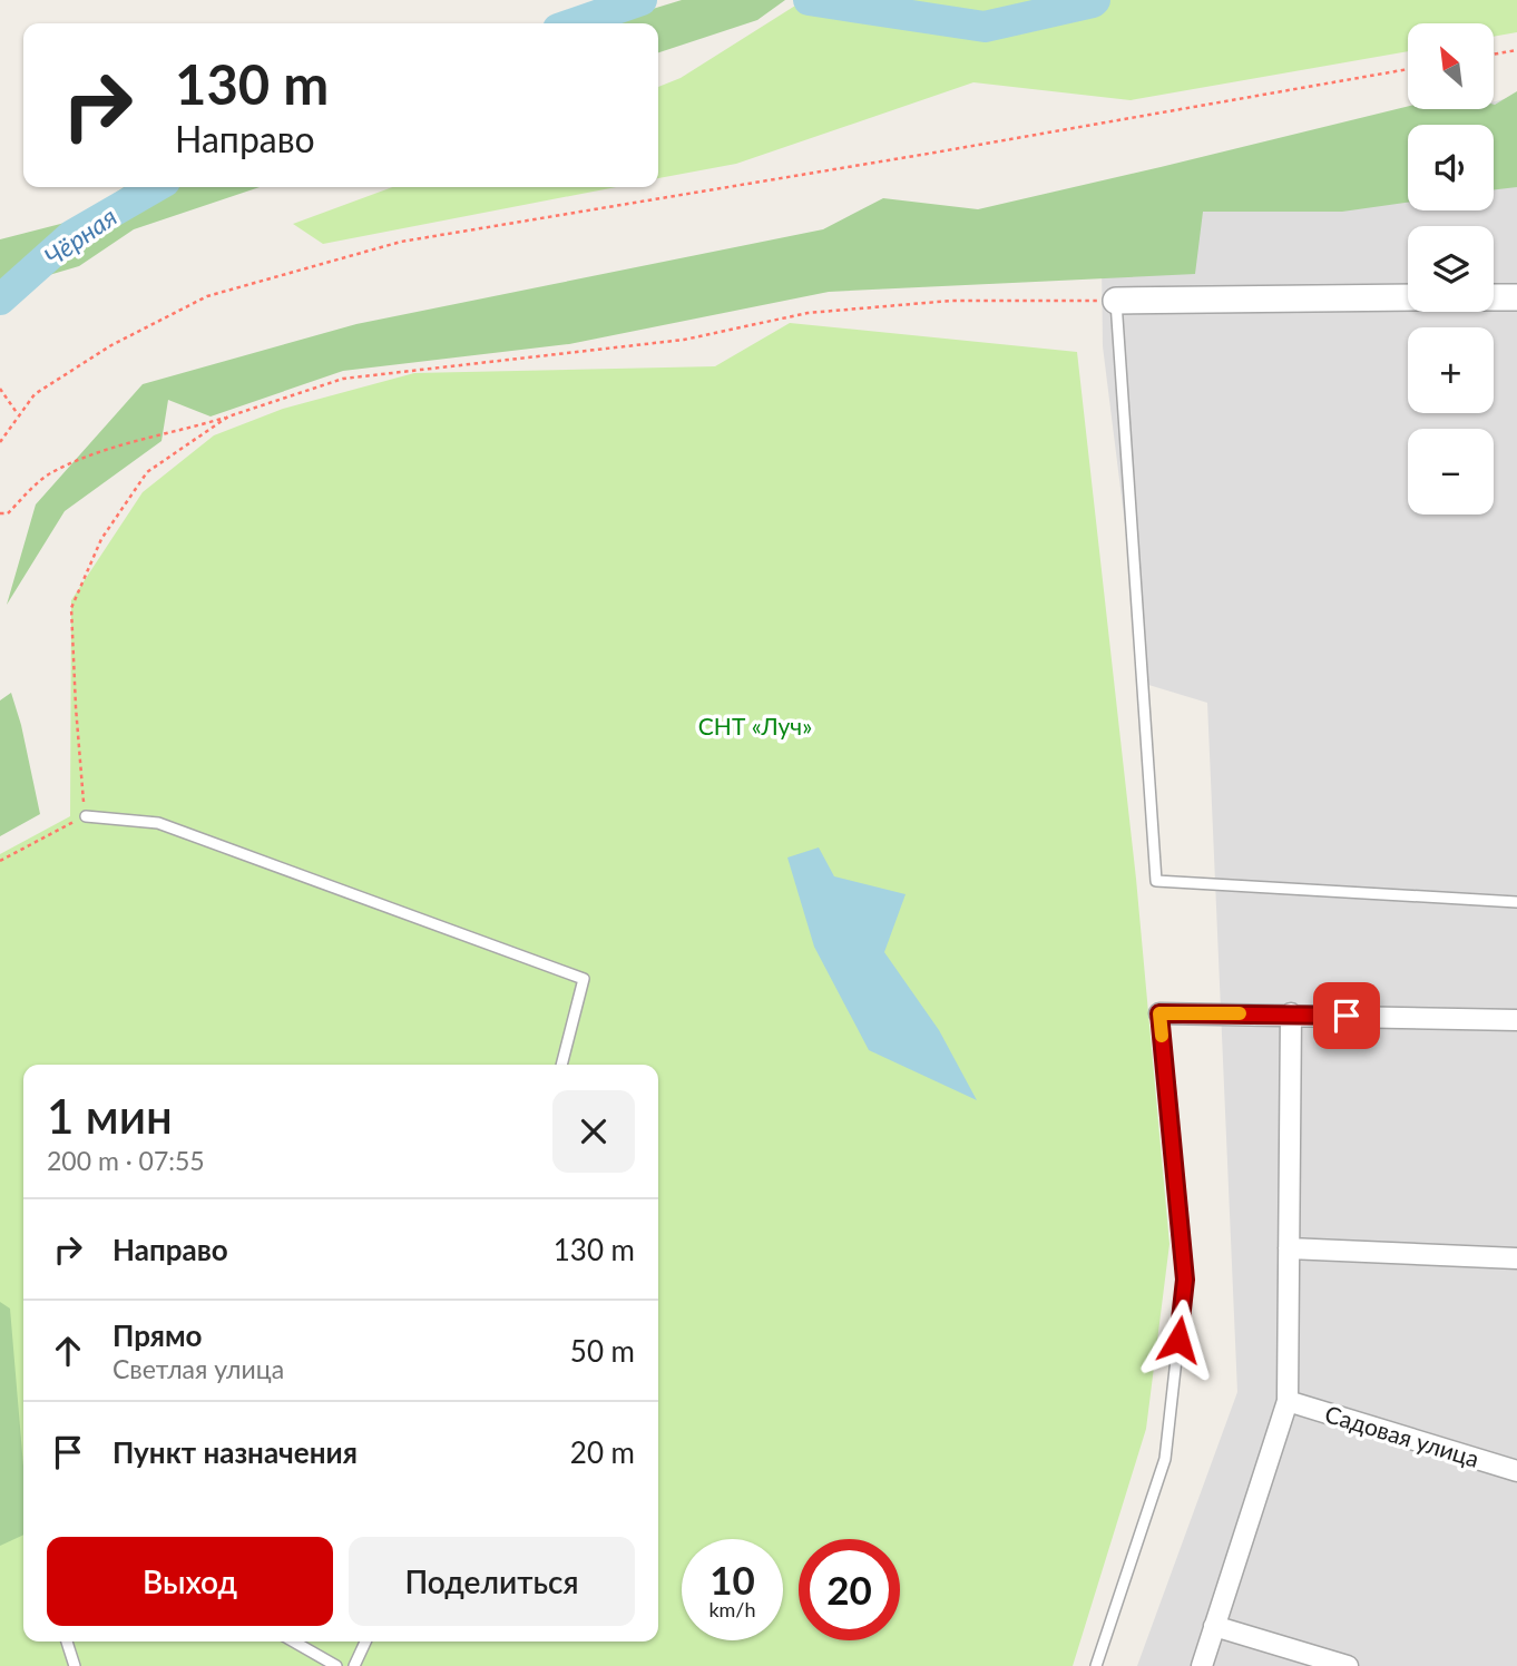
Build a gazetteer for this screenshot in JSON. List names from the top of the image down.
{
  "streets": {
    "street": ["Садовая улица"]
  },
  "water": ["Чёрная"],
  "parks": ["СНТ «Луч»"],
  "north": "top left",
  "page": {
    "map_buttons": ["+", "−"],
    "turn": ["130 m", "Направо"],
    "heading": ["1 мин", "200 m · 07:55"],
    "list": [
      {
        "name": "Направо",
        "value": "130 m"
      },
      {
        "name": "Прямо",
        "note": "Светлая улица",
        "value": "50 m"
      },
      {
        "name": "Пункт назначения",
        "value": "20 m"
      }
    ],
    "buttons": ["Выход", "Поделиться"],
    "speed": "10 km/h",
    "limit": "20"
  }
}
